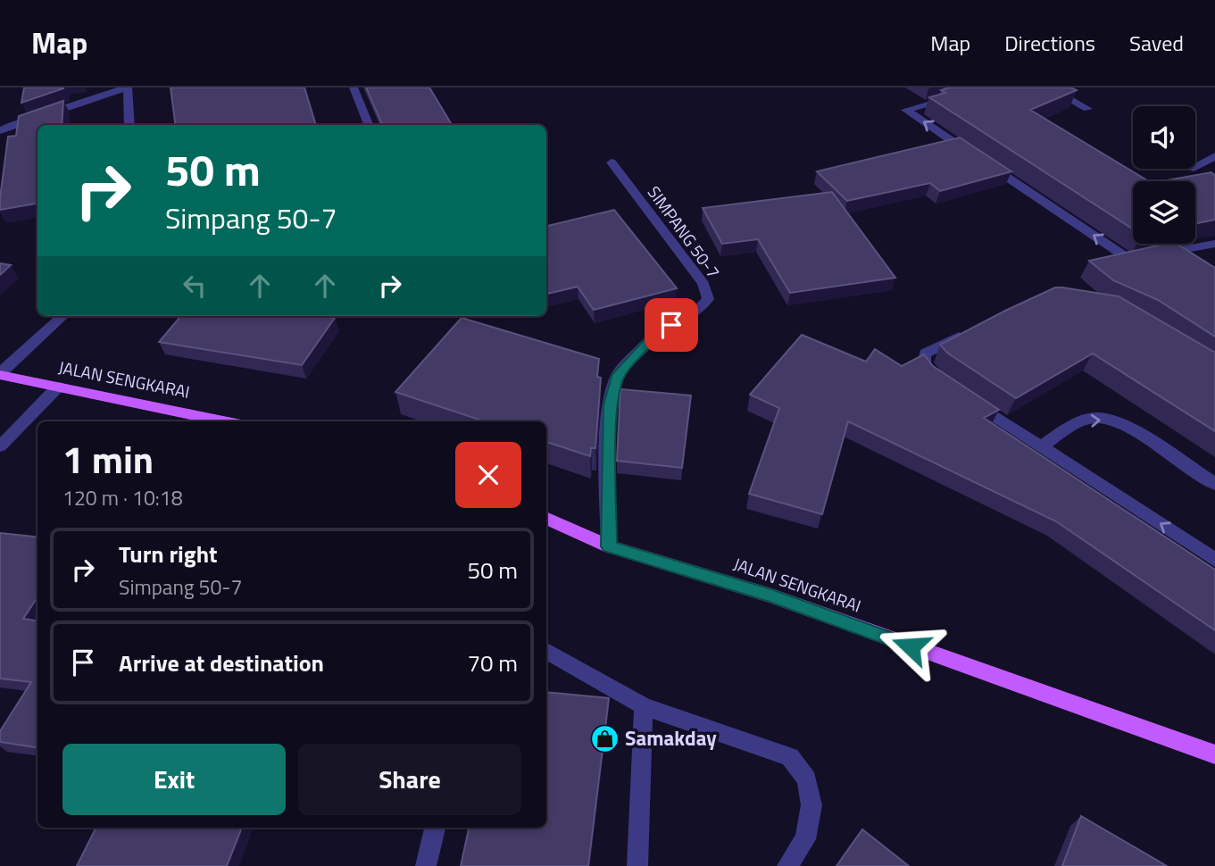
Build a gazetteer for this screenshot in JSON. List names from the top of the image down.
{
  "streets": {
    "main road": ["JALAN SENGKARAI"],
    "street": ["SIMPANG 50-7"]
  },
  "crossings": [
    ["SIMPANG 50-7", "JALAN SENGKARAI"]
  ],
  "places": {
    "shop": ["Samakday"]
  },
  "page": {
    "header": "Map",
    "nav": ["Map", "Directions", "Saved"],
    "turn": ["50 m", "Simpang 50-7"],
    "heading": ["1 min", "120 m · 10:18"],
    "list": [
      {
        "name": "Turn right",
        "note": "Simpang 50-7",
        "value": "50 m"
      },
      {
        "name": "Arrive at destination",
        "value": "70 m"
      }
    ],
    "buttons": ["Exit", "Share"]
  }
}
